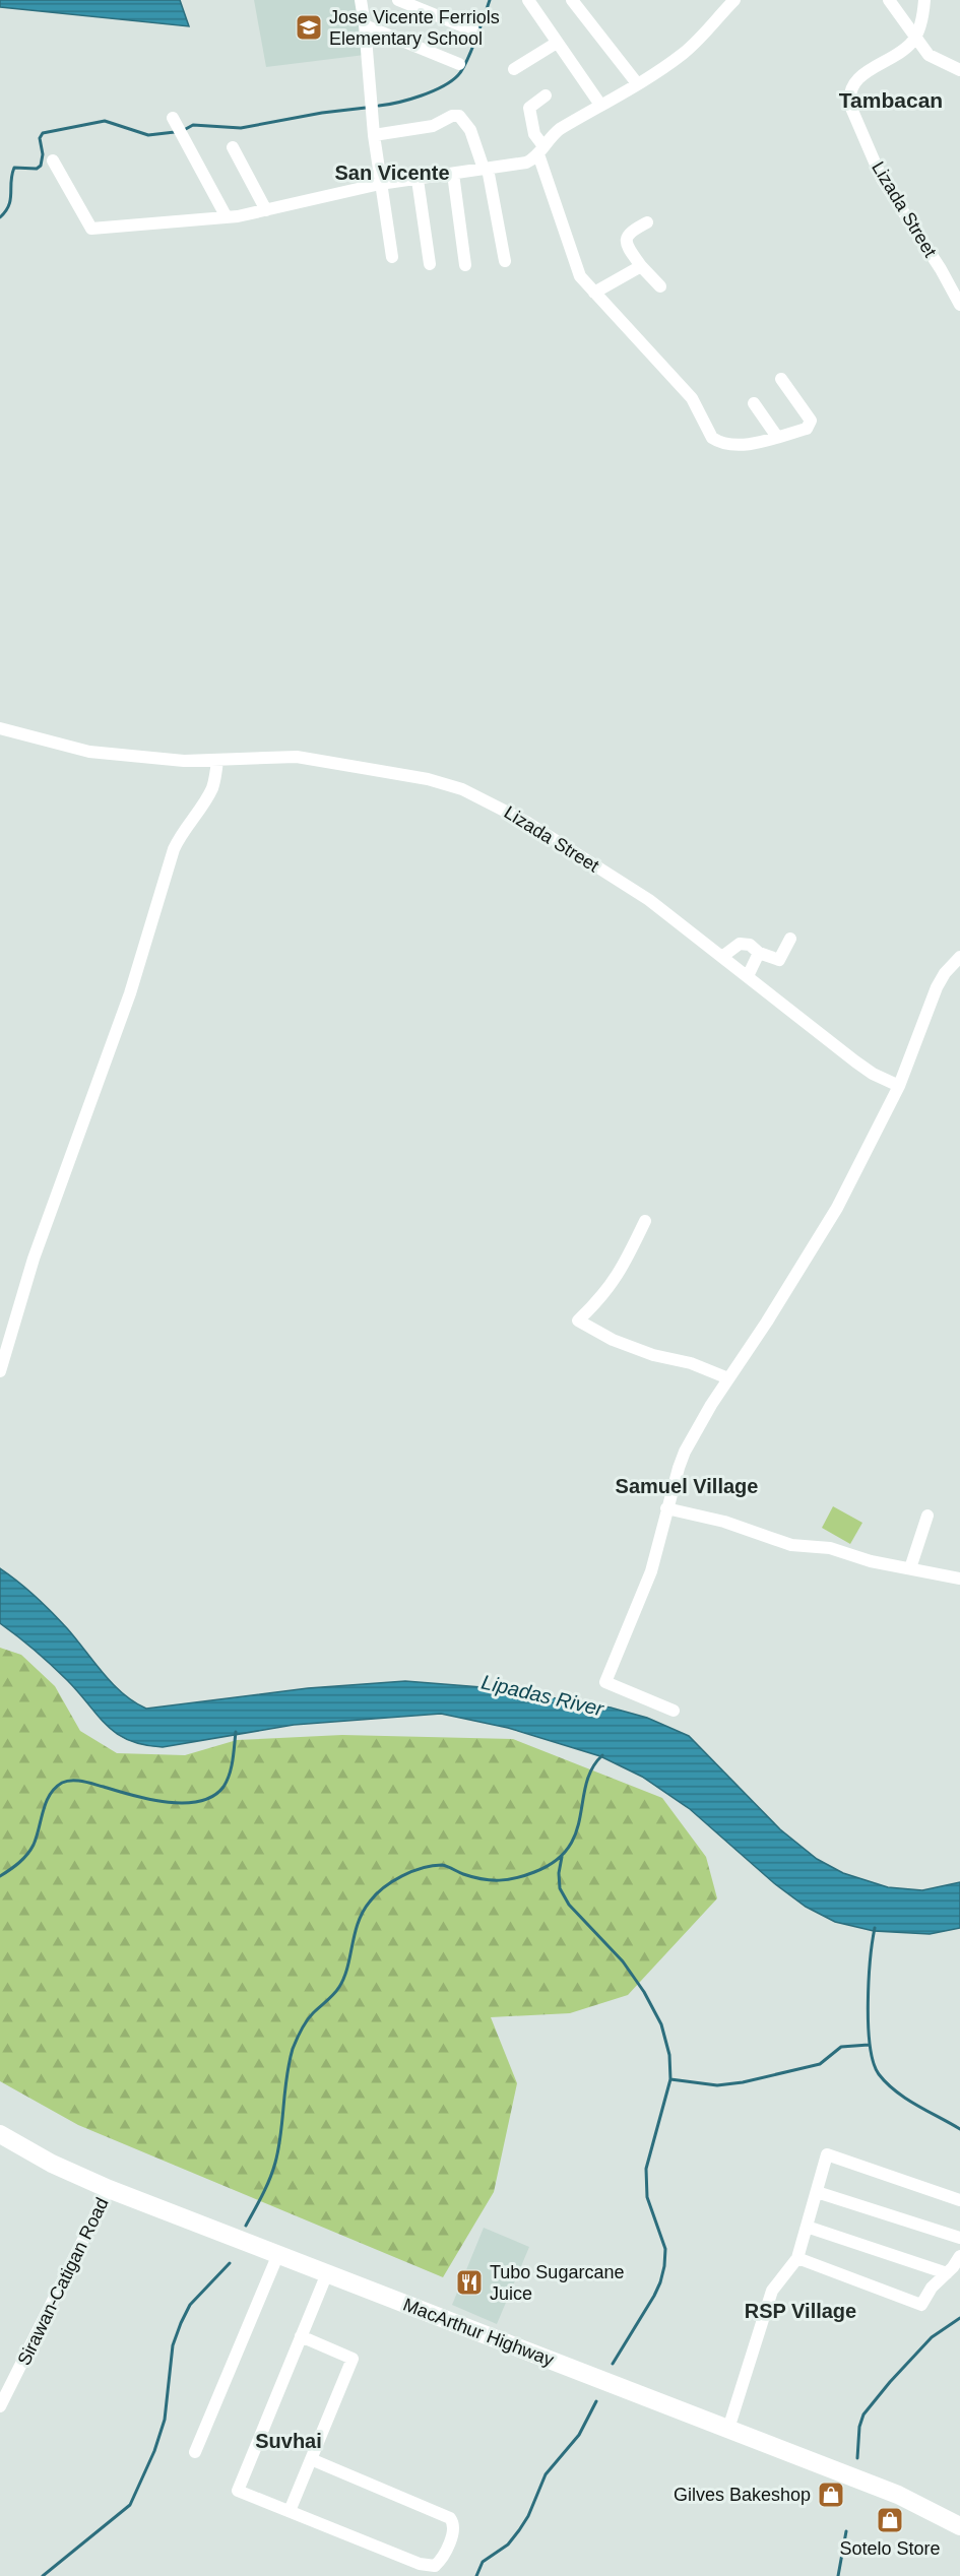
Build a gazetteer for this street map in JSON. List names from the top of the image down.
{
  "streets": {
    "highway": ["MacArthur Highway"],
    "street": ["Lizada Street", "Sirawan-Catigan Road"]
  },
  "crossings": [
    ["Sirawan-Catigan Road", "MacArthur Highway"]
  ],
  "districts": [
    "Tambacan",
    "San Vicente",
    "Samuel Village",
    "RSP Village",
    "Suvhai"
  ],
  "water": ["Lipadas River"],
  "places": {
    "school or university": ["Jose Vicente Ferriols Elementary School"],
    "restaurant": ["Tubo Sugarcane Juice"],
    "shop": ["Gilves Bakeshop", "Sotelo Store"]
  }
}
